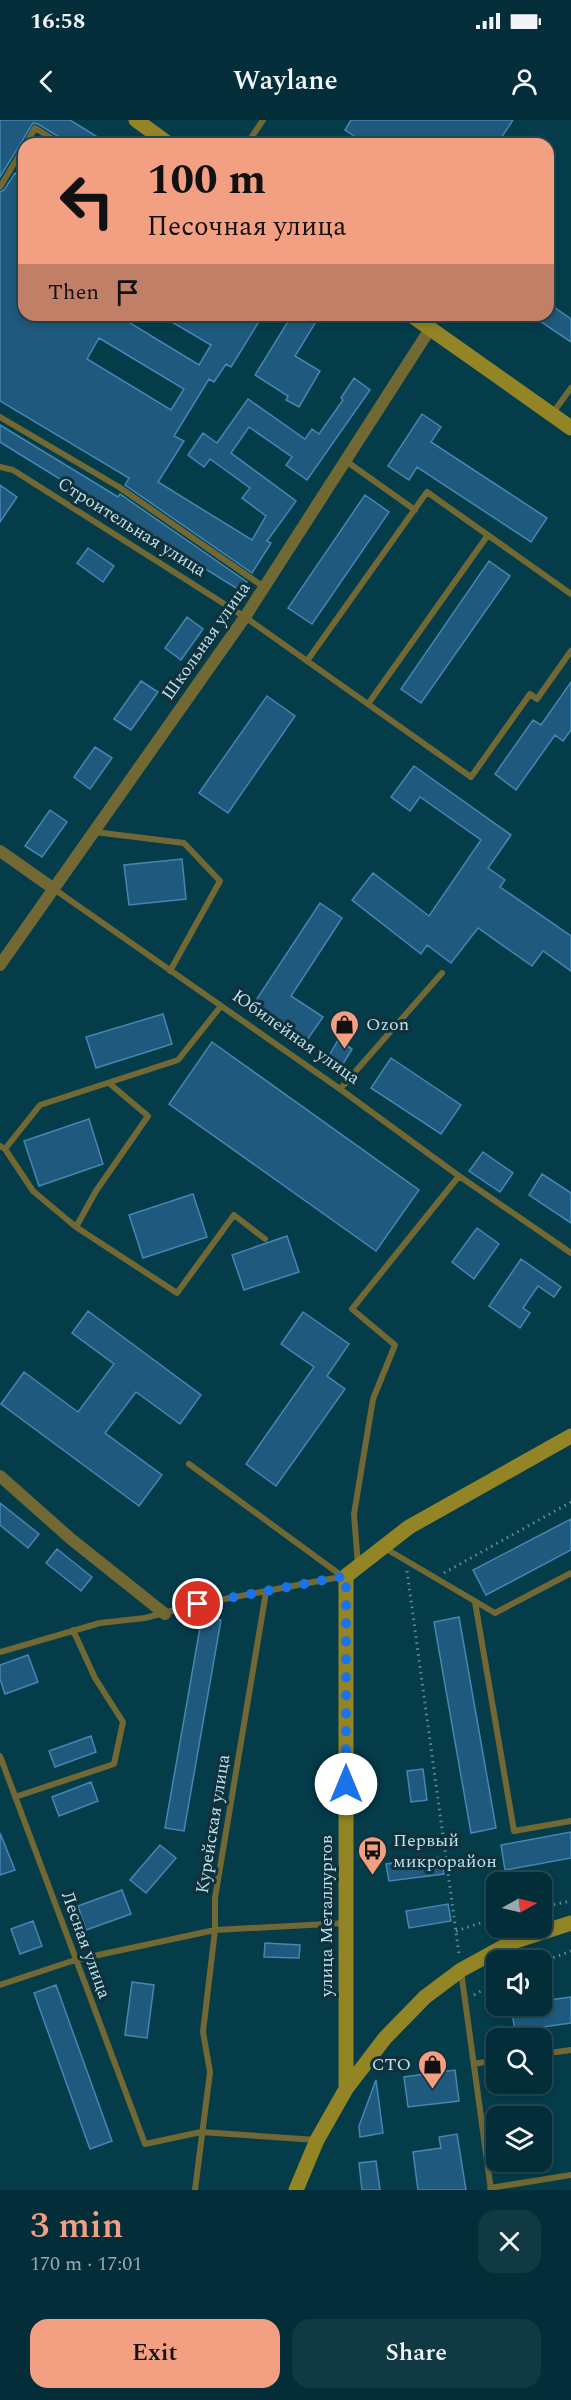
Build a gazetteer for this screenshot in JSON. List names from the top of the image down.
{
  "streets": {
    "street": ["Школьная улица", "Юбилейная улица", "улица Металлургов"],
    "lane": ["Строительная улица", "Курейская улица", "Лесная улица"]
  },
  "crossings": [
    ["Строительная улица", "Школьная улица"],
    ["Школьная улица", "Юбилейная улица"],
    ["Курейская улица", "Лесная улица"]
  ],
  "places": {
    "shop": ["Ozon", "СТО"],
    "bus stop": ["Первый микрорайон"]
  },
  "north": "right",
  "page": {
    "status": "16:58",
    "header": "Waylane",
    "turn": ["100 m", "Песочная улица"],
    "then": "Then",
    "heading": ["3 min", "170 m · 17:01"],
    "buttons": ["Exit", "Share"]
  }
}
